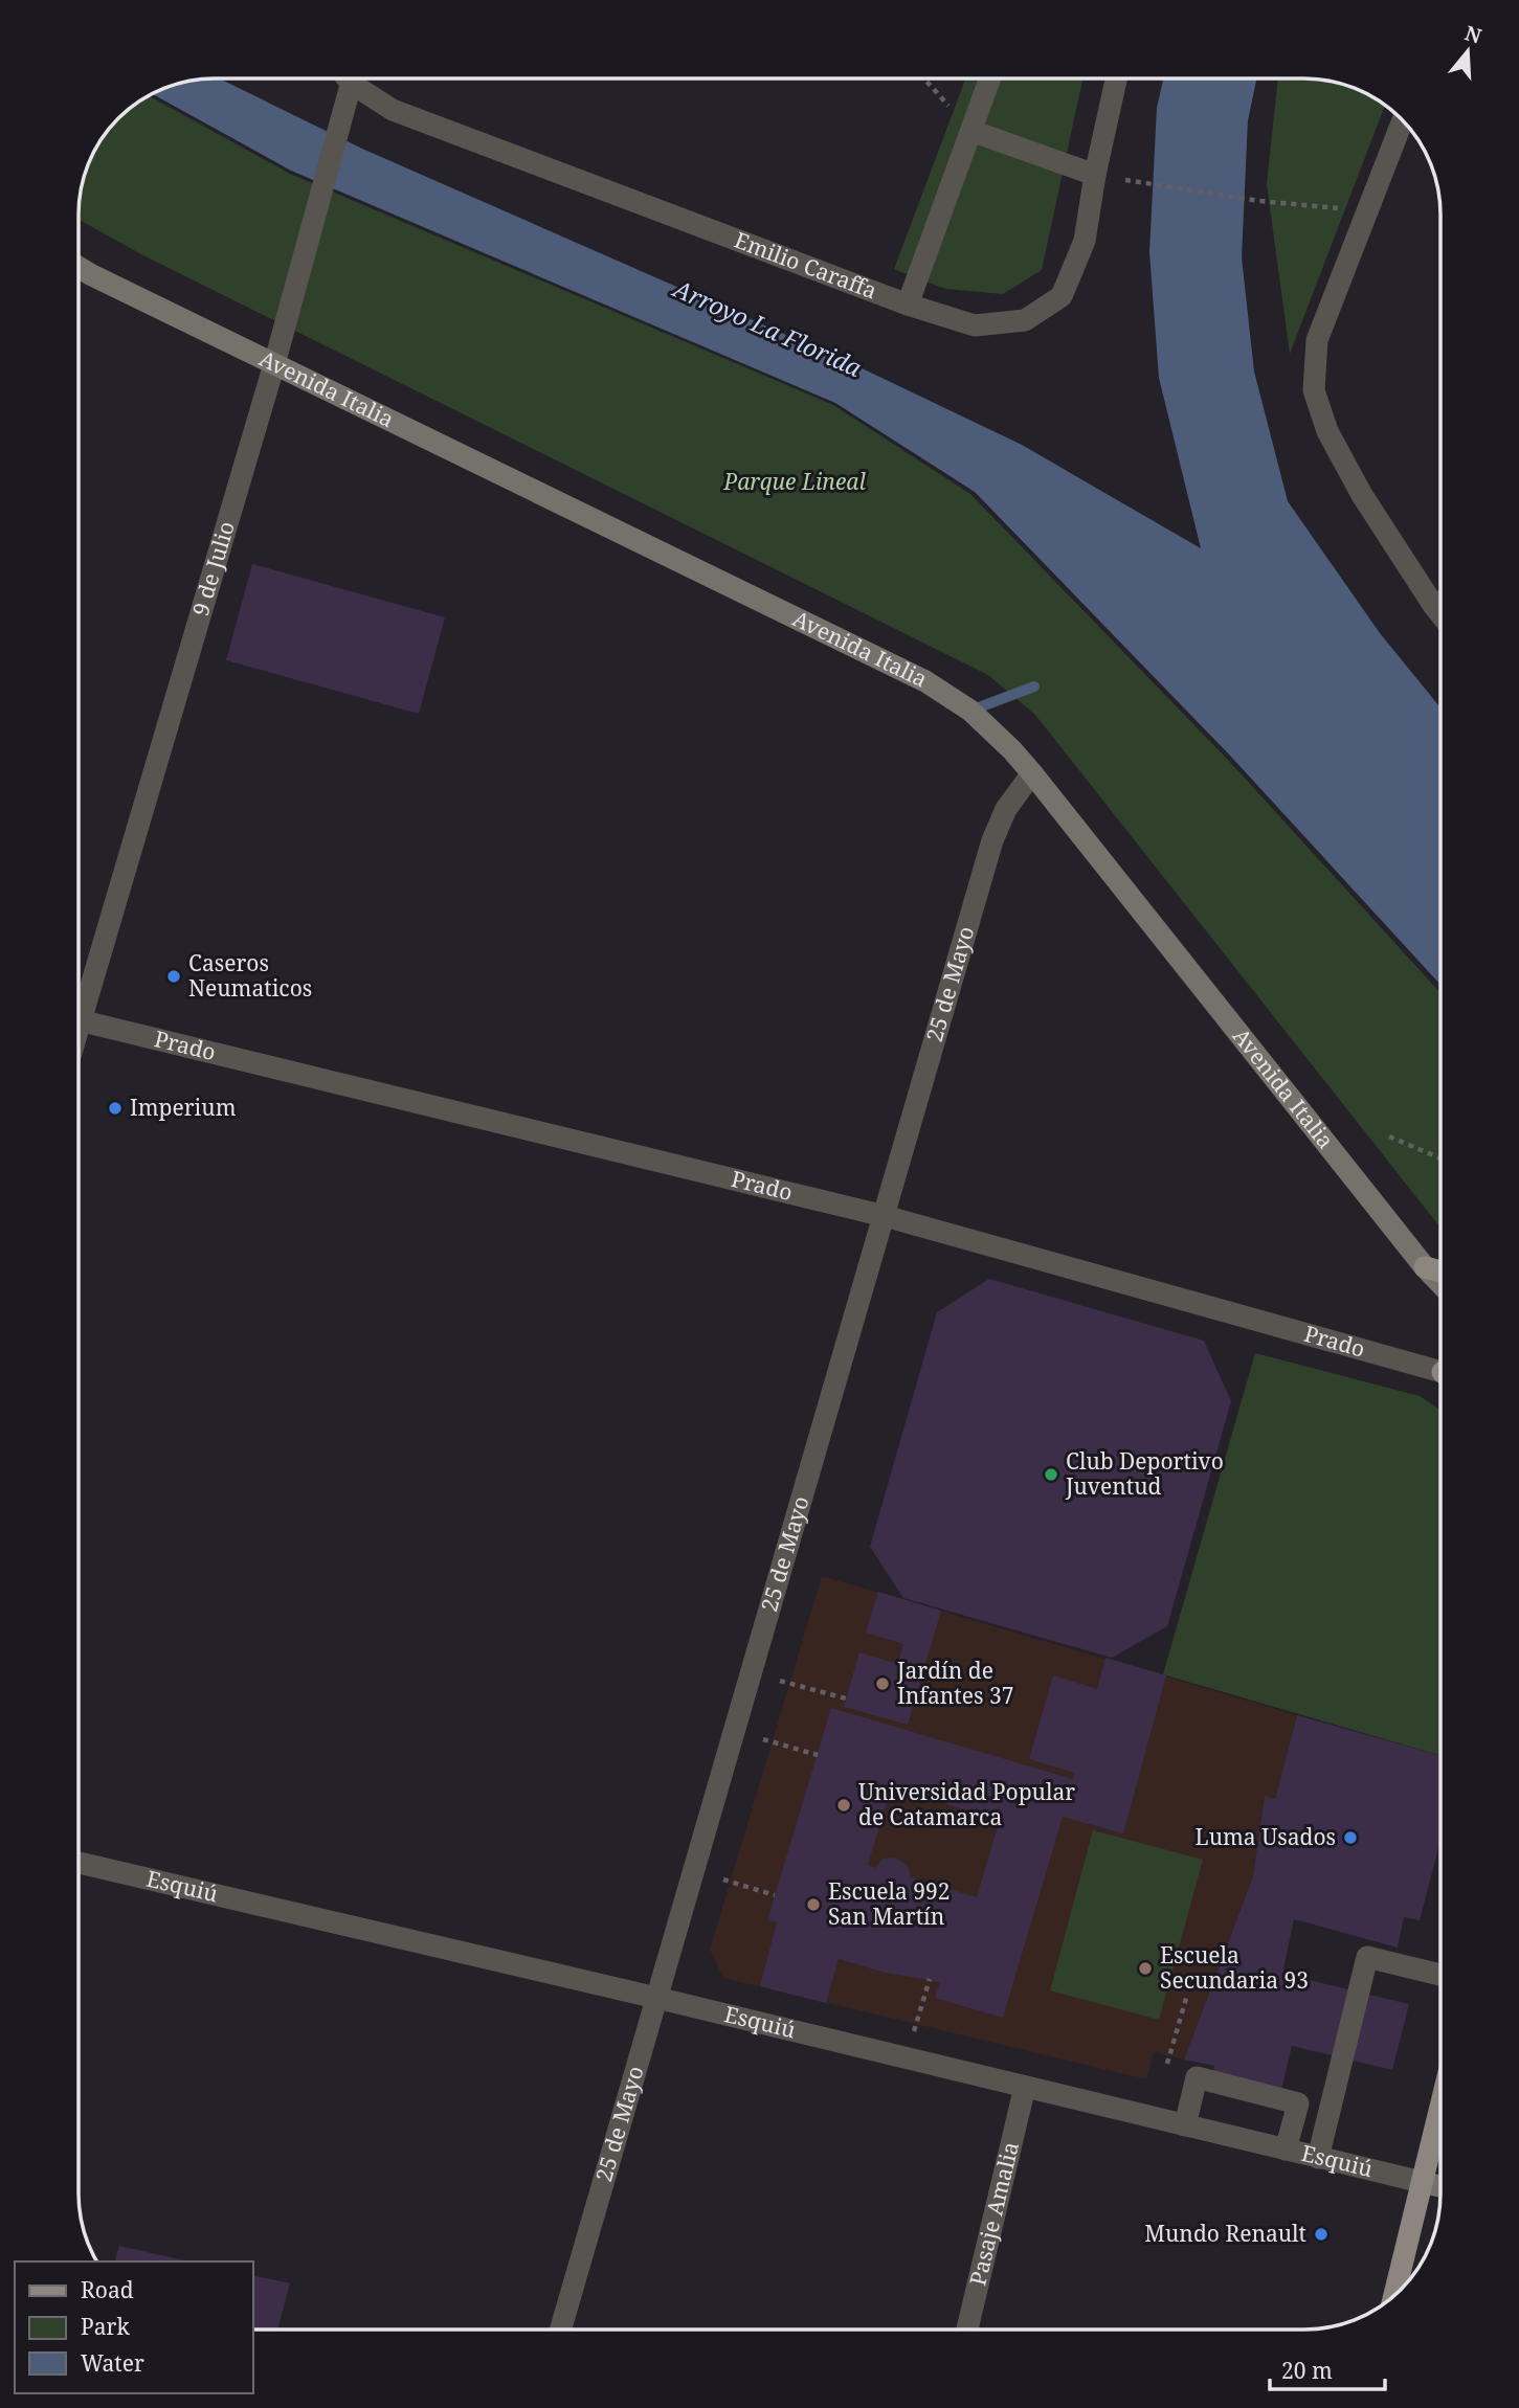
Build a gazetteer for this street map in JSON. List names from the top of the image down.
{
  "streets": {
    "main road": ["Avenida Italia", "Esquiú"],
    "street": [
      "Emilio Caraffa",
      "9 de Julio",
      "25 de Mayo",
      "Prado",
      "Pasaje Amalia"
    ]
  },
  "crossings": [
    ["Avenida Italia", "9 de Julio"],
    ["Avenida Italia", "25 de Mayo"],
    ["25 de Mayo", "Prado"],
    ["25 de Mayo", "Esquiú"],
    ["Esquiú", "Pasaje Amalia"]
  ],
  "water": ["Arroyo La Florida"],
  "parks": ["Parque Lineal"],
  "places": [
    "Caseros Neumaticos",
    "Imperium",
    "Club Deportivo Juventud",
    "Jardín de Infantes 37",
    "Universidad Popular de Catamarca",
    "Luma Usados",
    "Escuela 992 San Martín",
    "Escuela Secundaria 93",
    "Mundo Renault"
  ],
  "legend": ["Road", "Park", "Water"],
  "scale_bar": "20 m",
  "north": "top"
}
